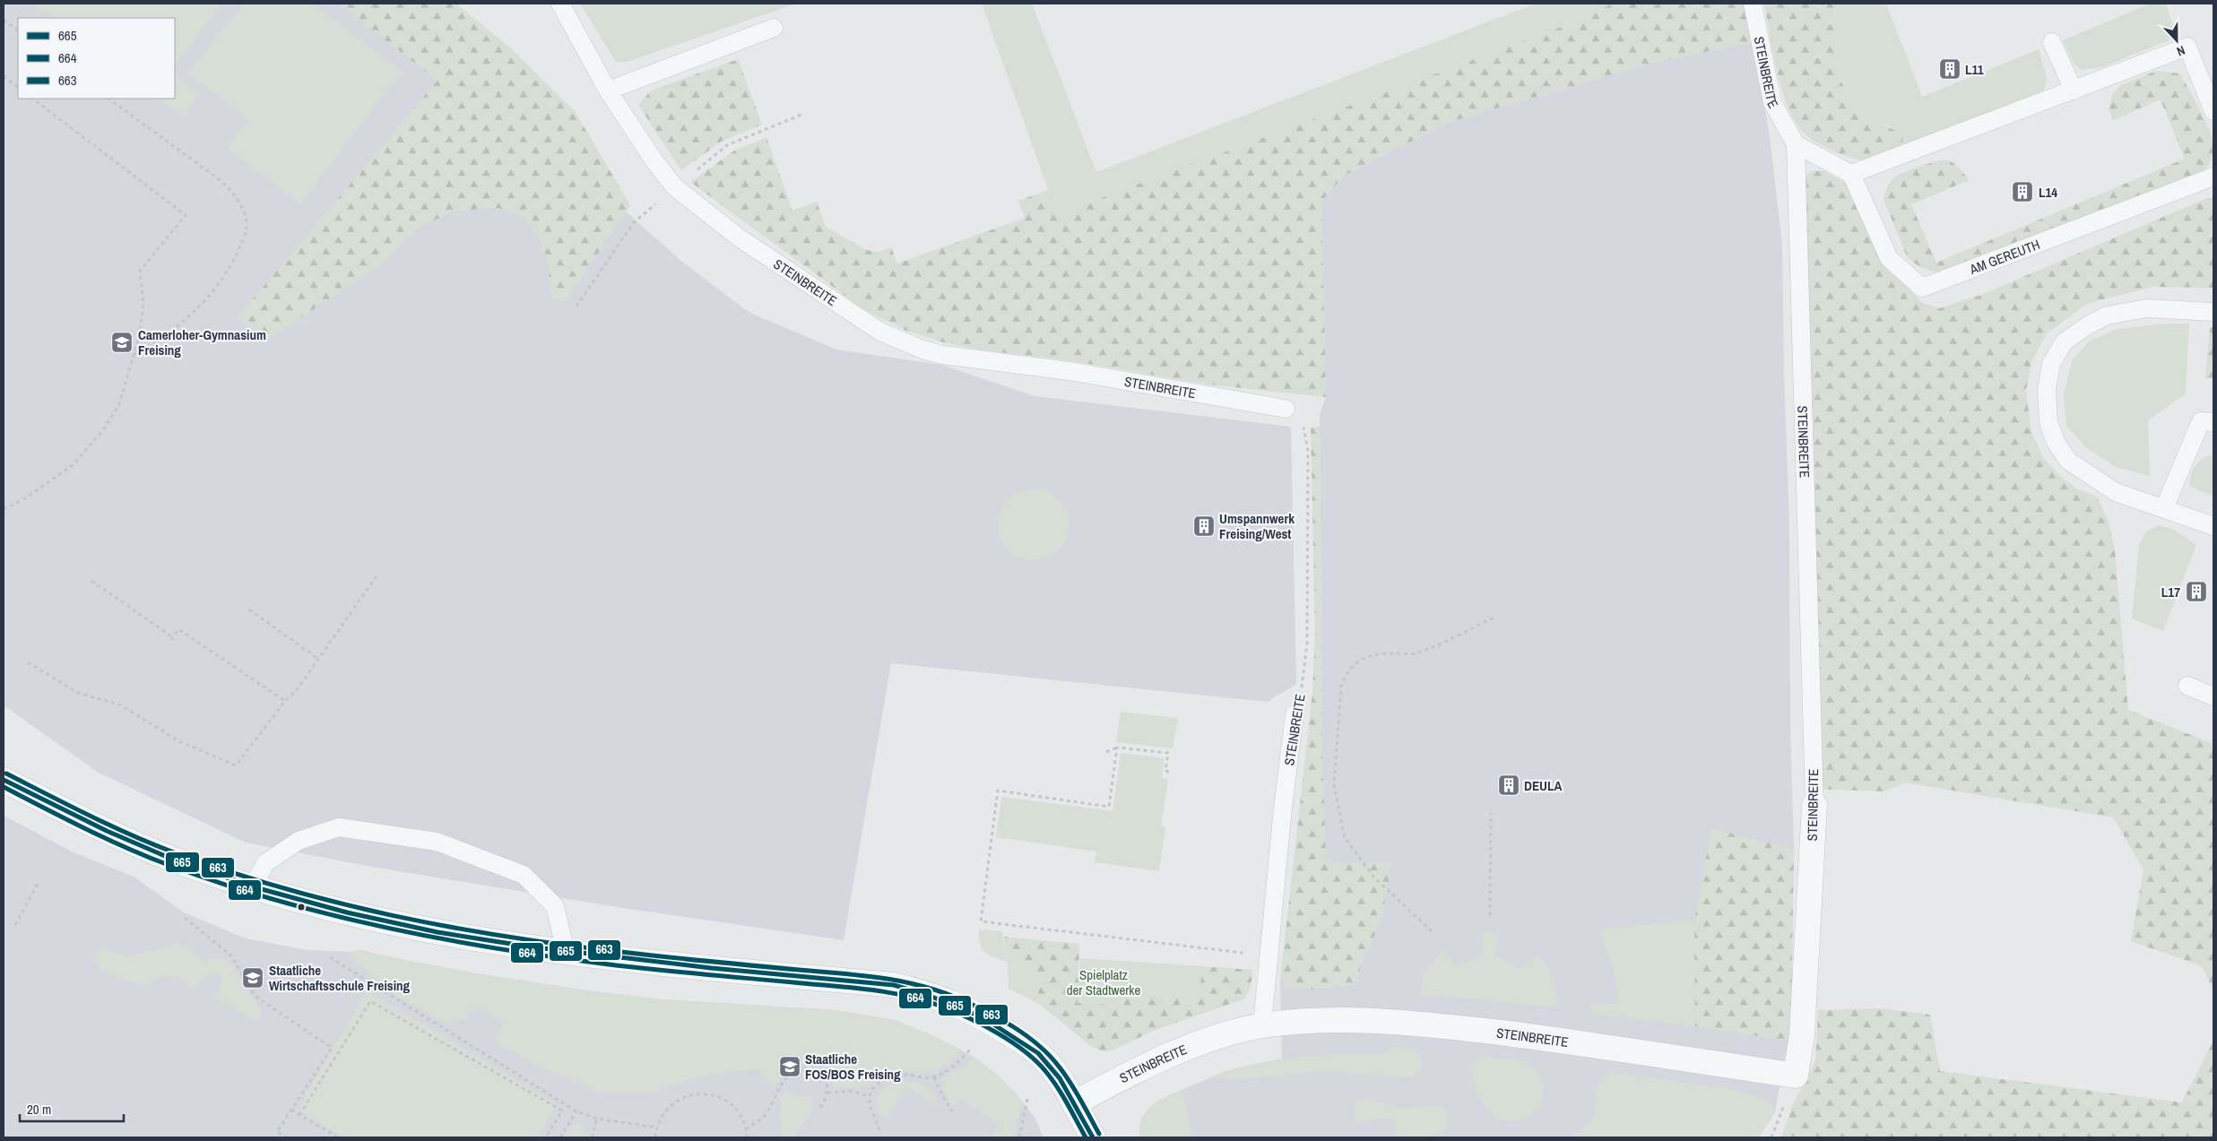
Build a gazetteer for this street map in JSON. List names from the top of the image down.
{
  "streets": {
    "street": ["STEINBREITE"],
    "lane": ["AM GEREUTH"]
  },
  "parks": ["Spielplatz der Stadtwerke"],
  "places": {
    "building": [
      "L11",
      "L14",
      "Umspannwerk Freising/West",
      "L17",
      "DEULA"
    ],
    "school or university": ["Camerloher-Gymnasium Freising", "Staatliche Wirtschaftsschule Freising", "Staatliche FOS/BOS Freising"]
  },
  "lines": ["transit line 663", "transit line 665", "transit line 664"],
  "legend": ["665", "664", "663"],
  "scale_bar": "20 m",
  "north": "bottom"
}
